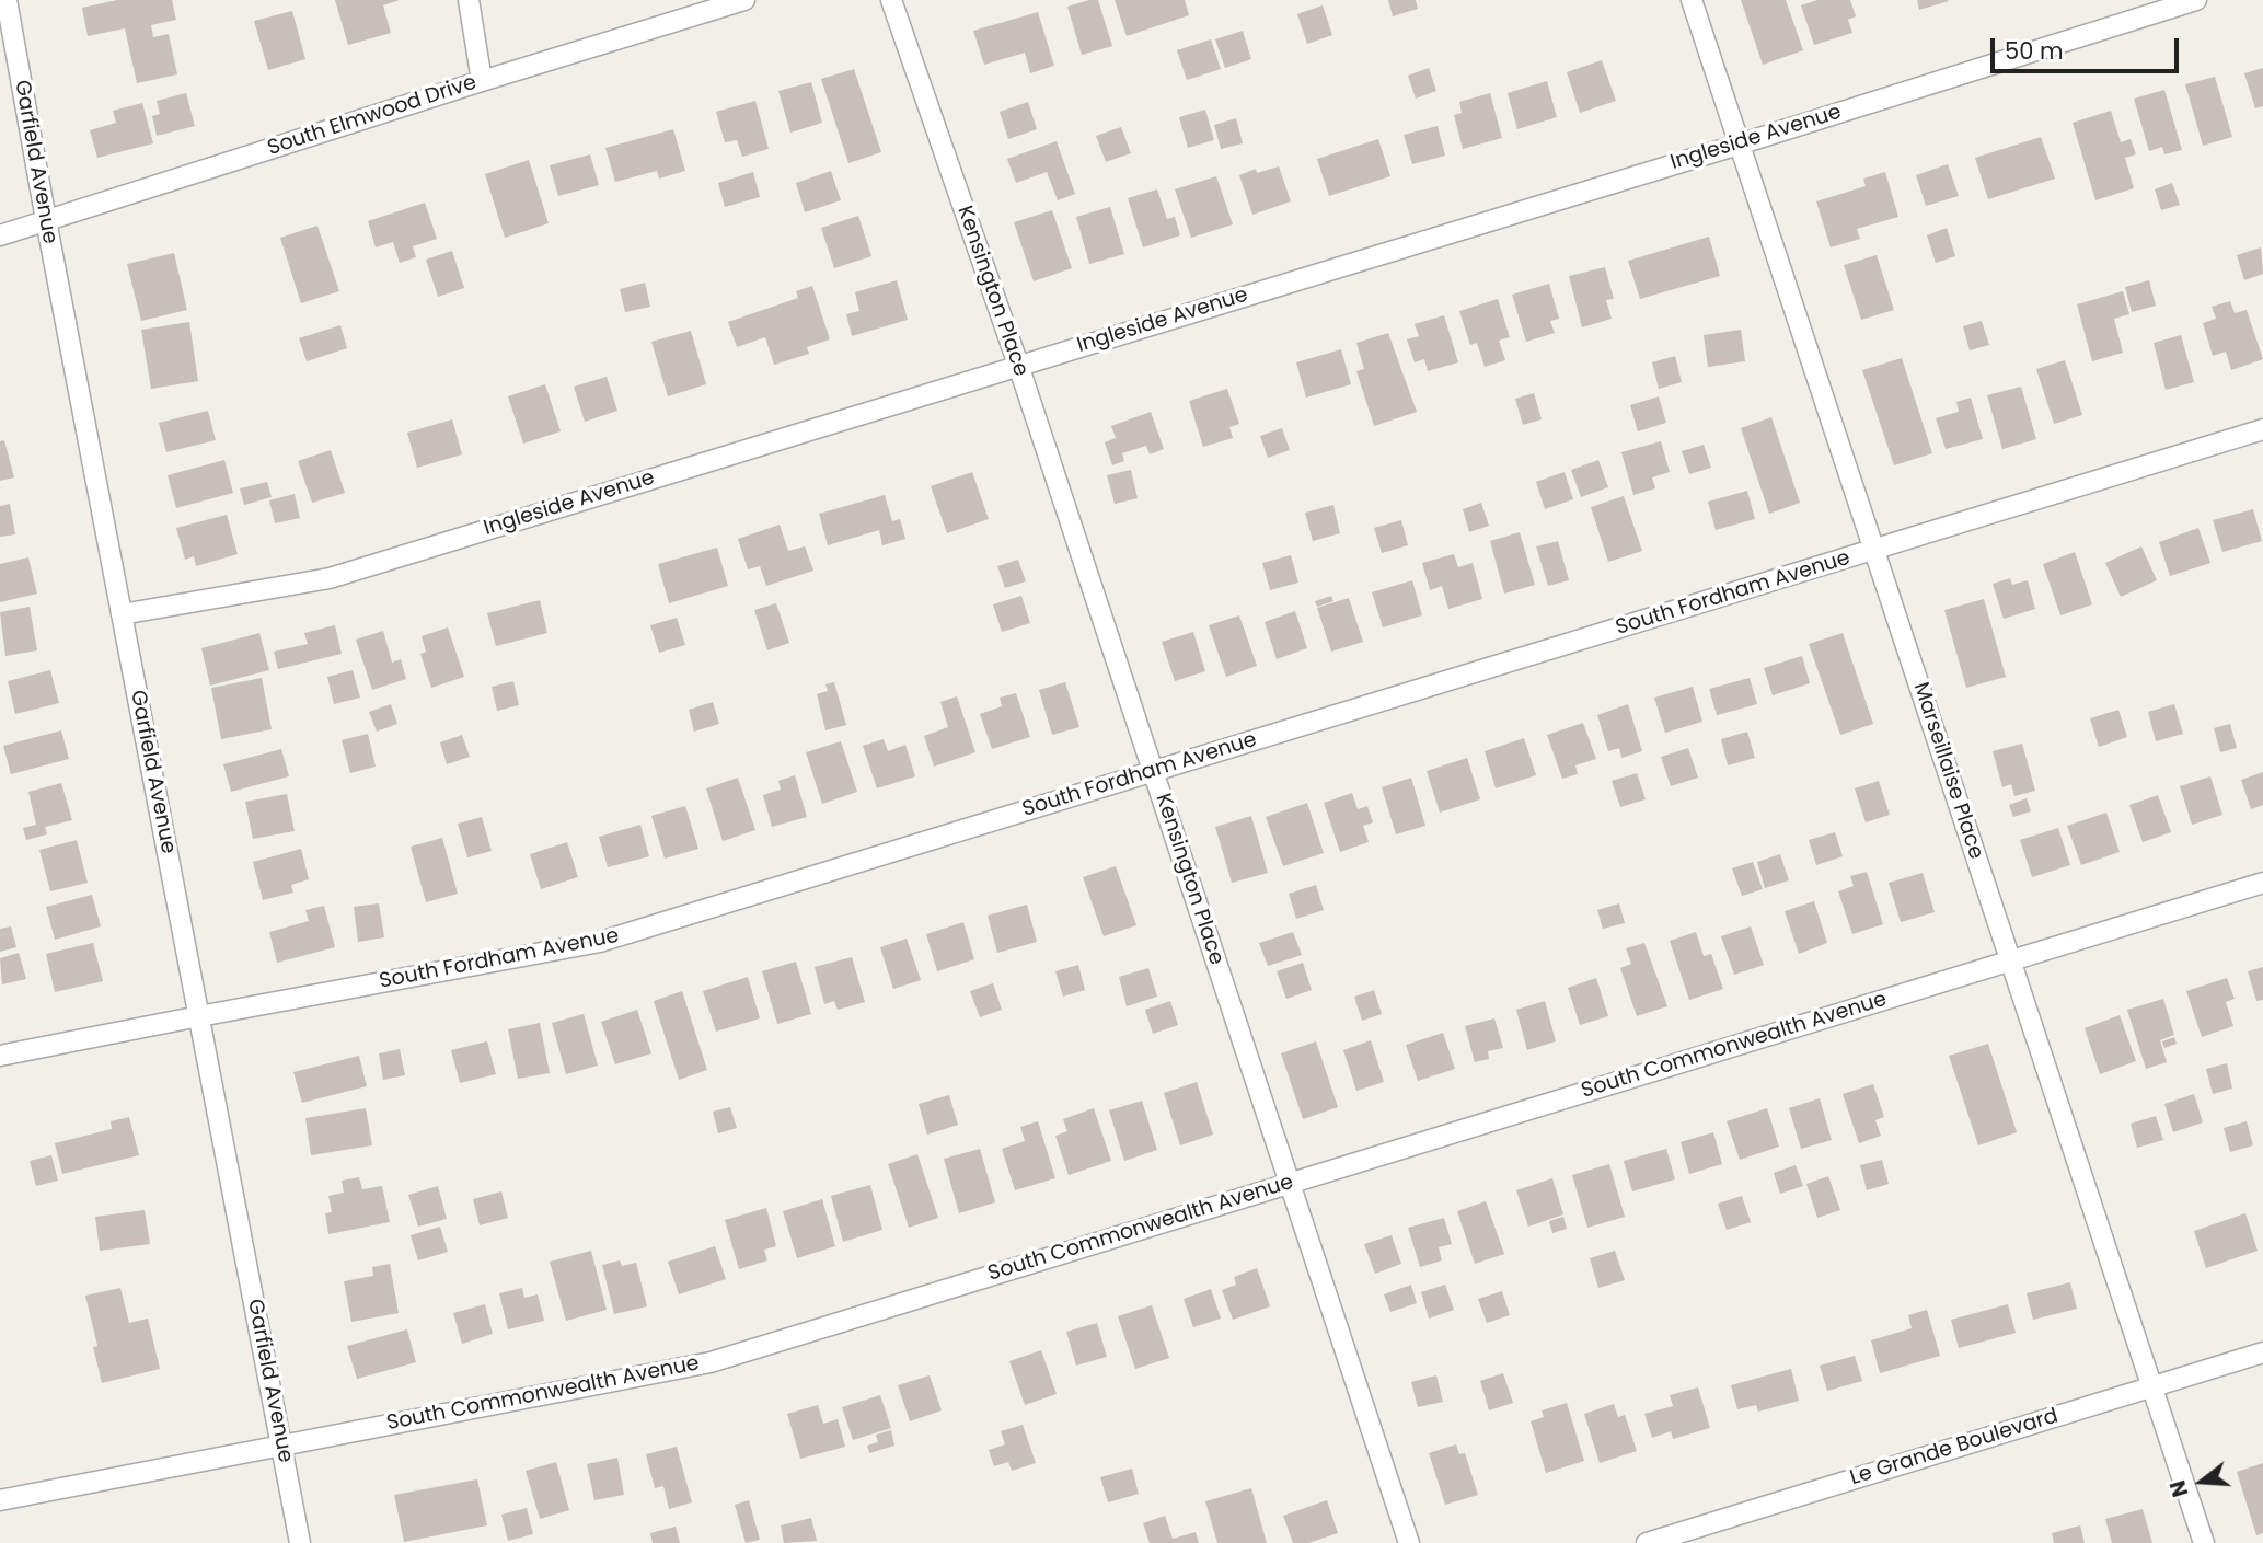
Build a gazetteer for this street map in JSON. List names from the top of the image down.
{
  "streets": {
    "street": [
      "South Elmwood Drive",
      "Ingleside Avenue",
      "Garfield Avenue",
      "Kensington Place",
      "South Fordham Avenue",
      "Marseillaise Place",
      "South Commonwealth Avenue",
      "Le Grande Boulevard"
    ]
  },
  "crossings": [
    ["South Elmwood Drive", "Garfield Avenue"],
    ["Ingleside Avenue", "Garfield Avenue"],
    ["Ingleside Avenue", "Kensington Place"],
    ["Ingleside Avenue", "Marseillaise Place"],
    ["Garfield Avenue", "South Fordham Avenue"],
    ["Garfield Avenue", "South Commonwealth Avenue"],
    ["Kensington Place", "South Fordham Avenue"],
    ["Kensington Place", "South Commonwealth Avenue"],
    ["South Fordham Avenue", "Marseillaise Place"],
    ["Marseillaise Place", "South Commonwealth Avenue"],
    ["Marseillaise Place", "Le Grande Boulevard"]
  ],
  "scale_bar": "50 m",
  "north": "left"
}
